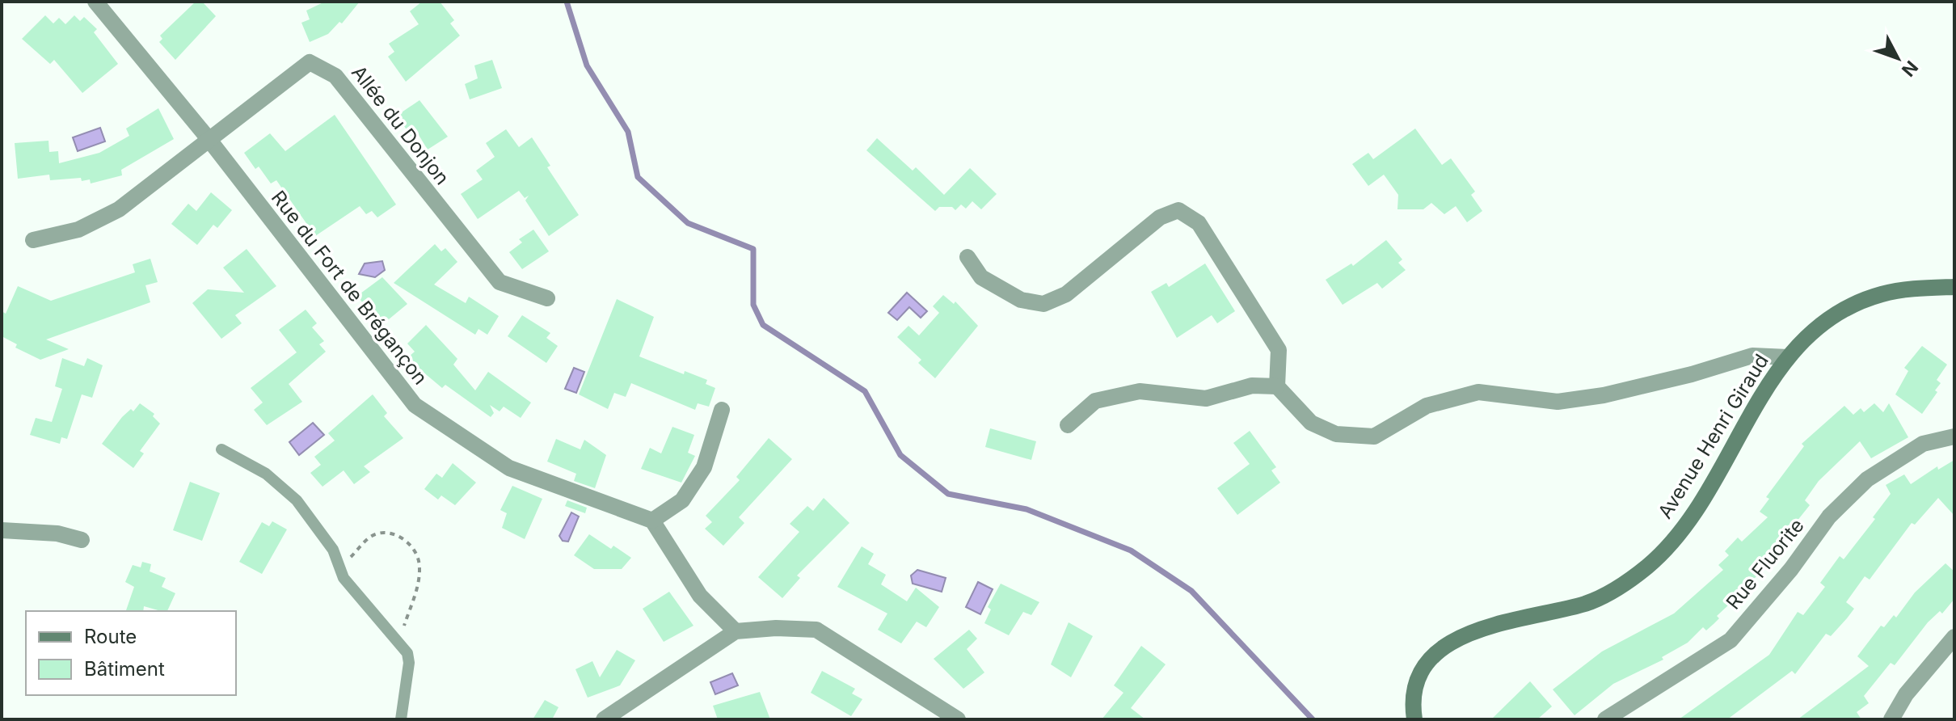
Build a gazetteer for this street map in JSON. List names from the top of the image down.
{
  "streets": {
    "street": [
      "Allée du Donjon",
      "Rue du Fort de Brégançon",
      "Avenue Henri Giraud",
      "Rue Fluorite"
    ]
  },
  "crossings": [
    ["Allée du Donjon", "Rue du Fort de Brégançon"]
  ],
  "legend": ["Route", "Bâtiment"],
  "north": "bottom right"
}
